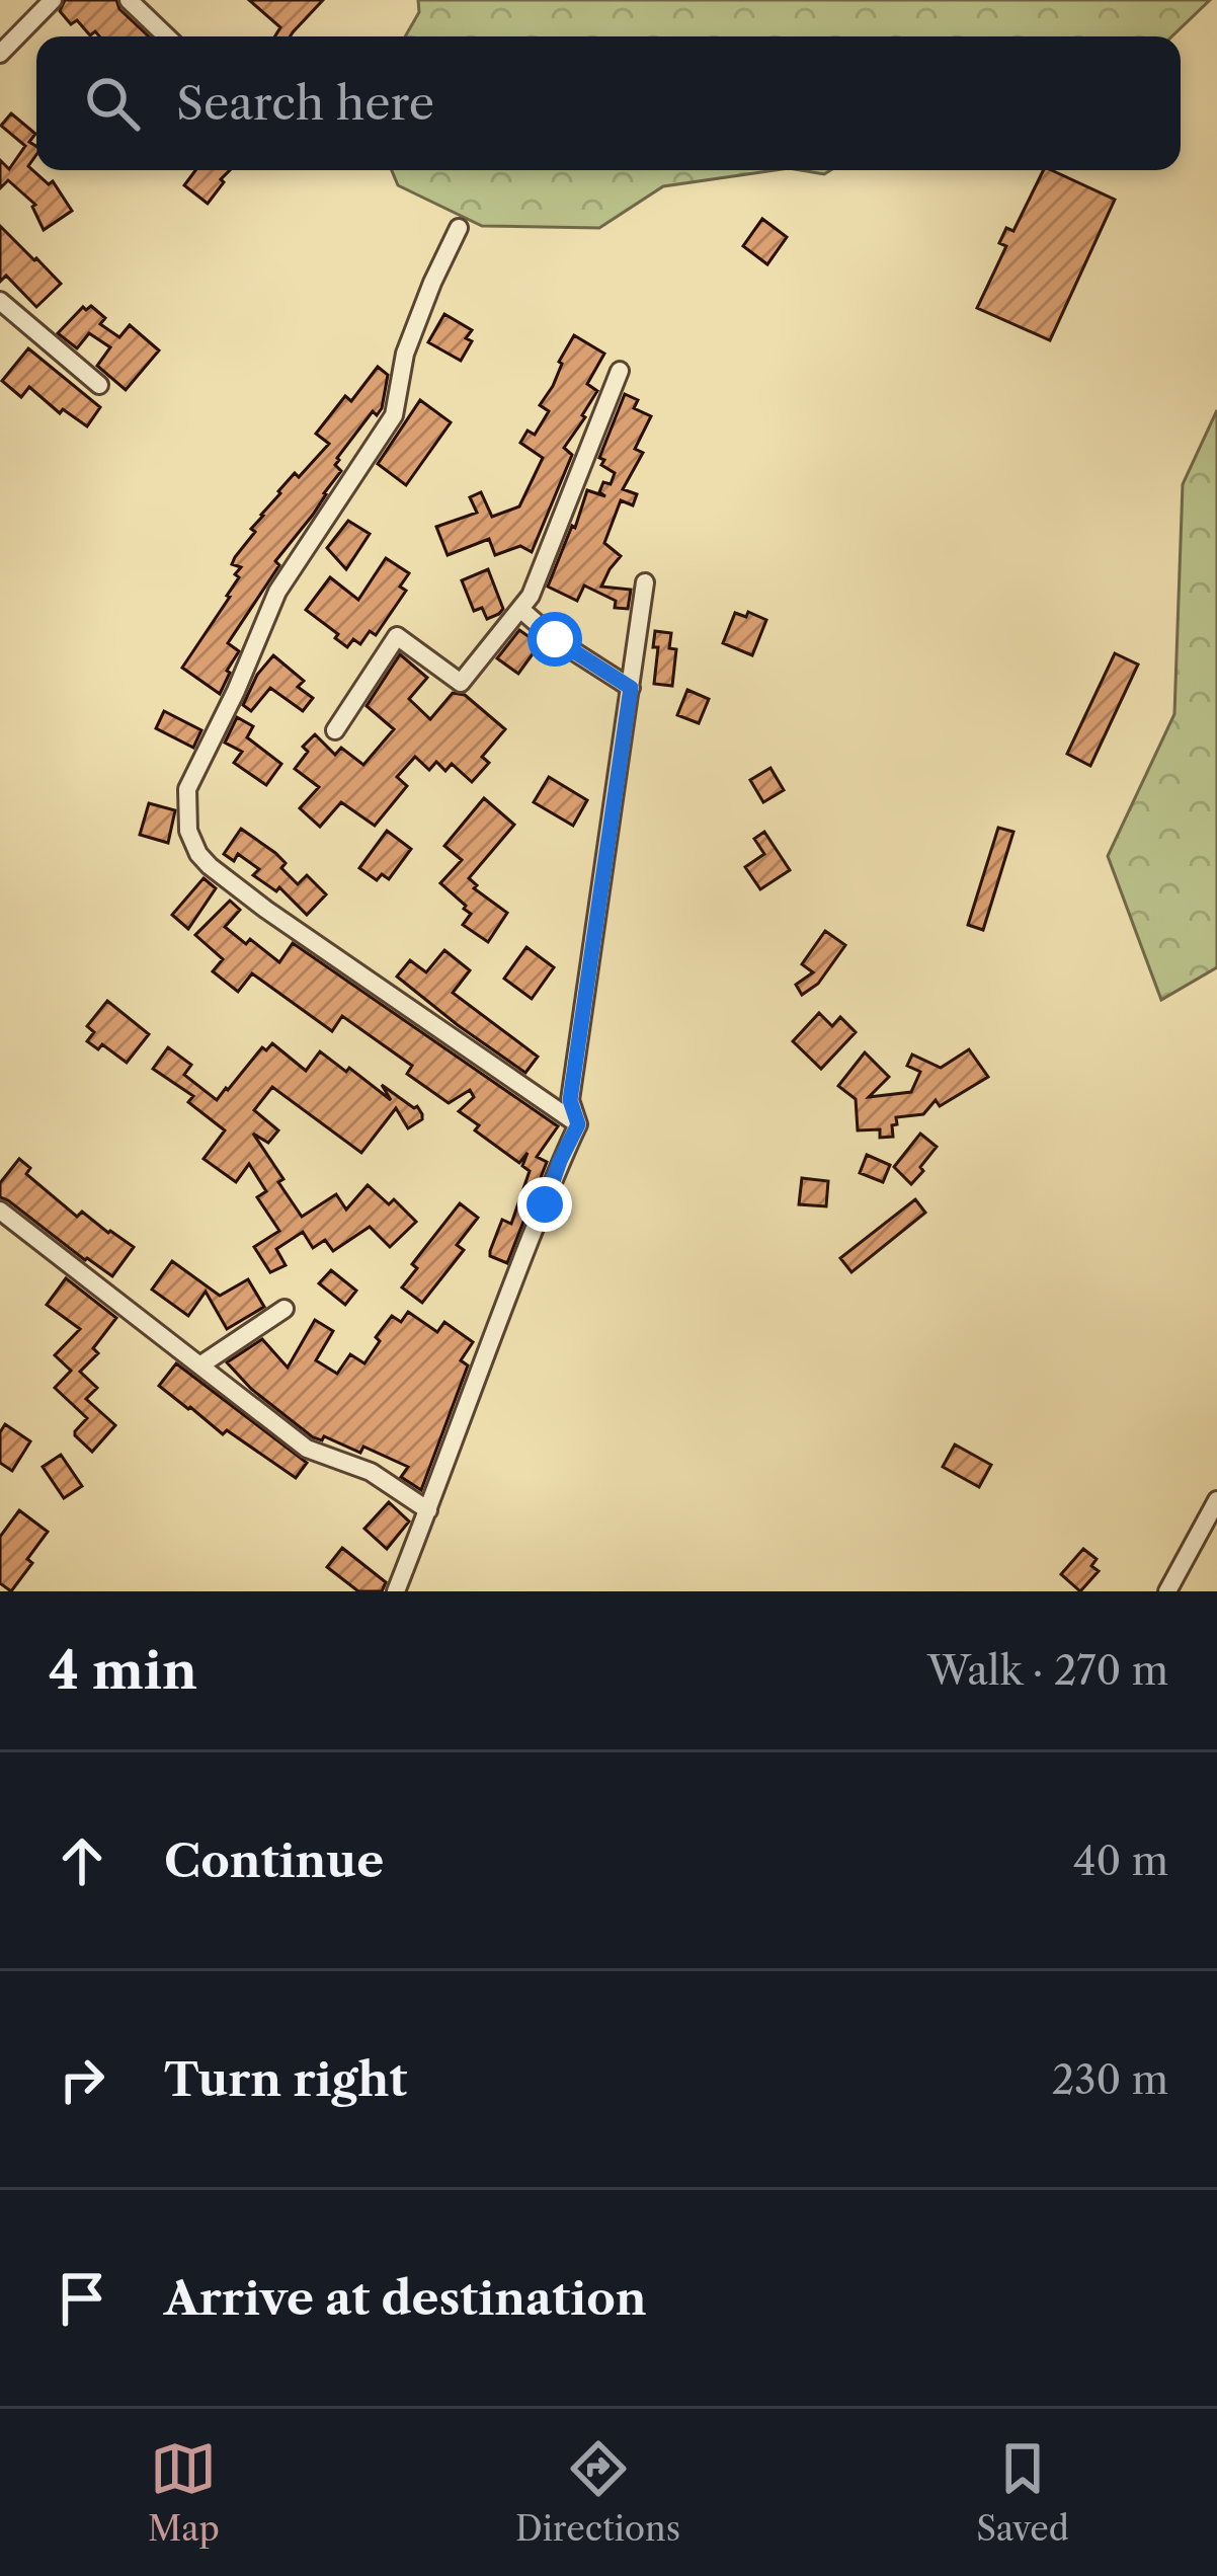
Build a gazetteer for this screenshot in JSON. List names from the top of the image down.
{
  "page": {
    "search": "Search here",
    "heading": ["4 min", "Walk · 270 m"],
    "list": [
      ["Continue", "40 m"],
      ["Turn right", "230 m"],
      "Arrive at destination"
    ],
    "nav": ["Map", "Directions", "Saved"]
  }
}
